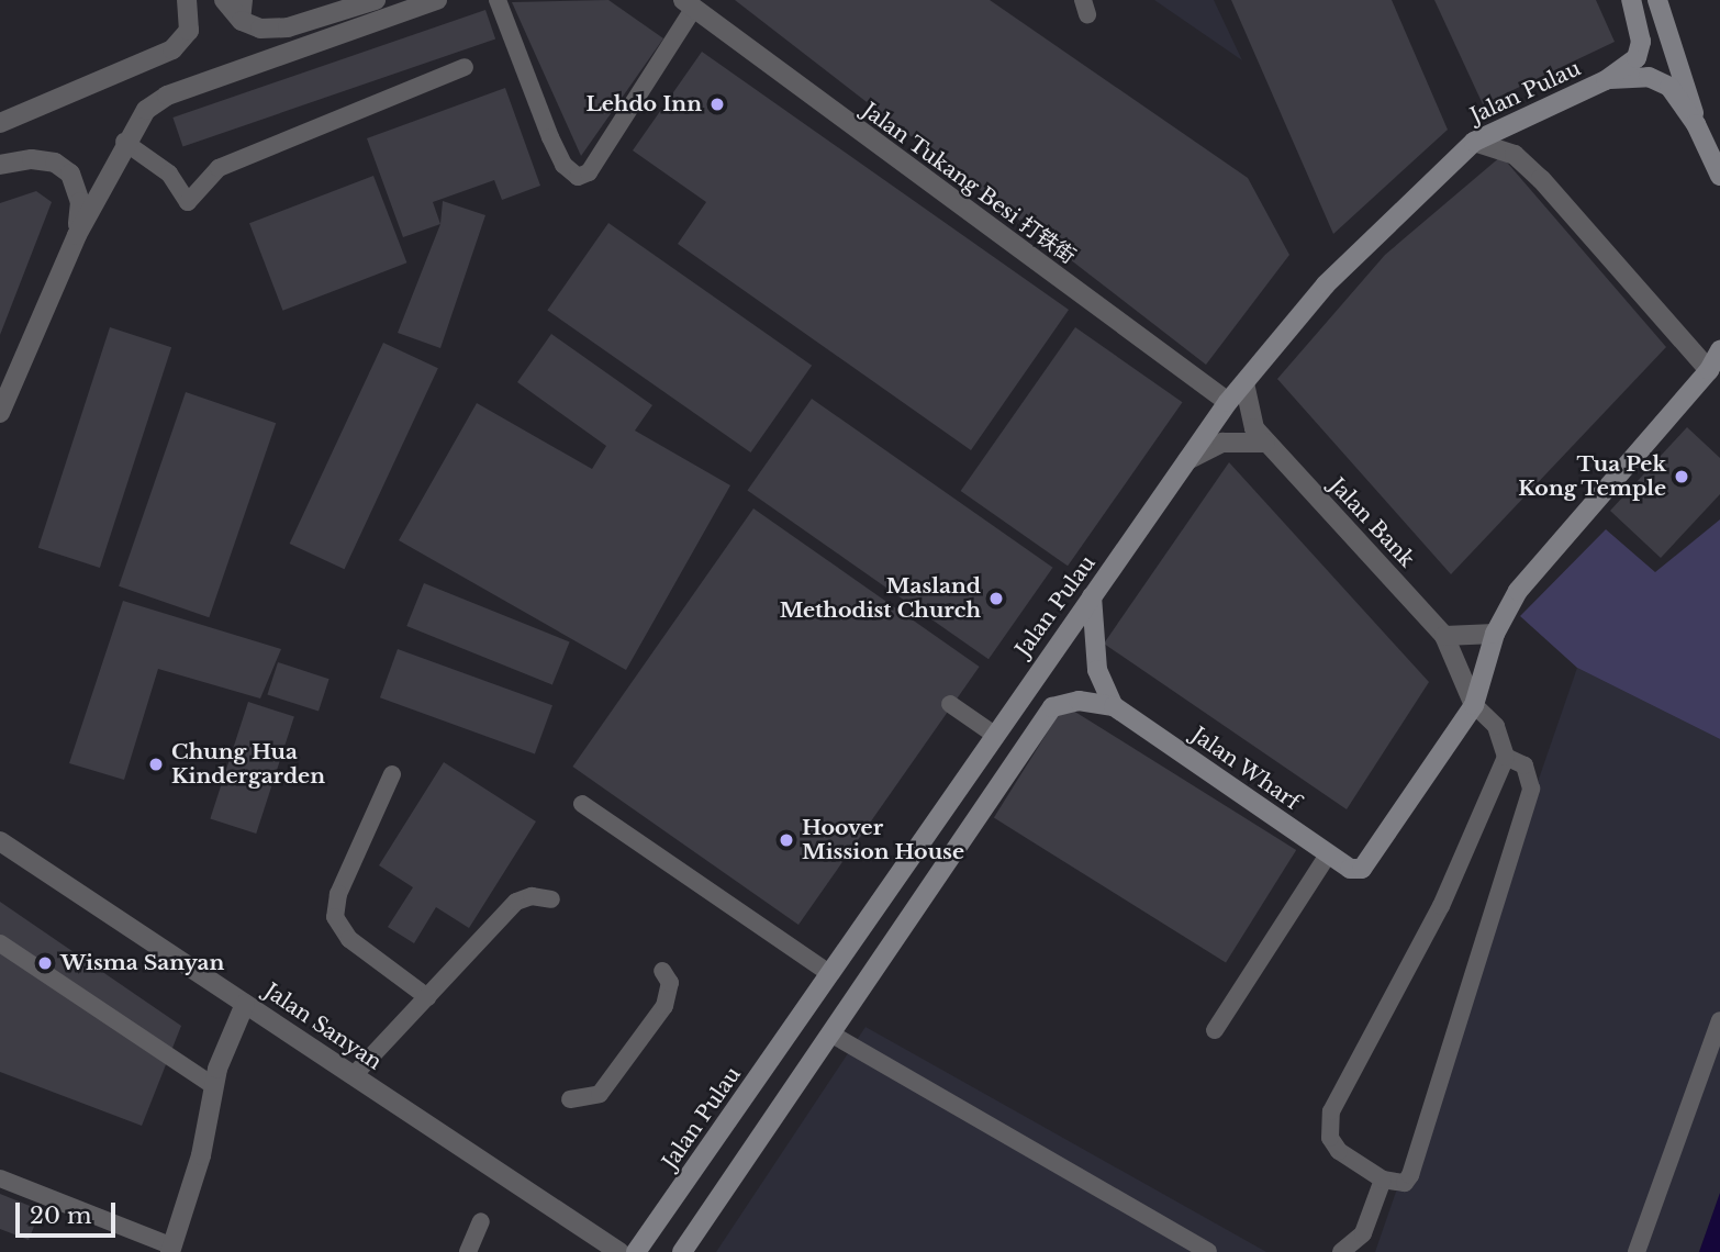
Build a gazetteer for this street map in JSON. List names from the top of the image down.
{
  "streets": {
    "street": [
      "Jalan Pulau",
      "Jalan Tukang Besi 打铁街",
      "Jalan Bank",
      "Jalan Wharf",
      "Jalan Sanyan"
    ]
  },
  "crossings": [
    ["Jalan Pulau", "Jalan Tukang Besi 打铁街"],
    ["Jalan Pulau", "Jalan Bank"],
    ["Jalan Bank", "Jalan Wharf"]
  ],
  "places": [
    "Lehdo Inn",
    "Tua Pek Kong Temple",
    "Masland Methodist Church",
    "Chung Hua Kindergarden",
    "Hoover Mission House",
    "Wisma Sanyan"
  ],
  "scale_bar": "20 m"
}
